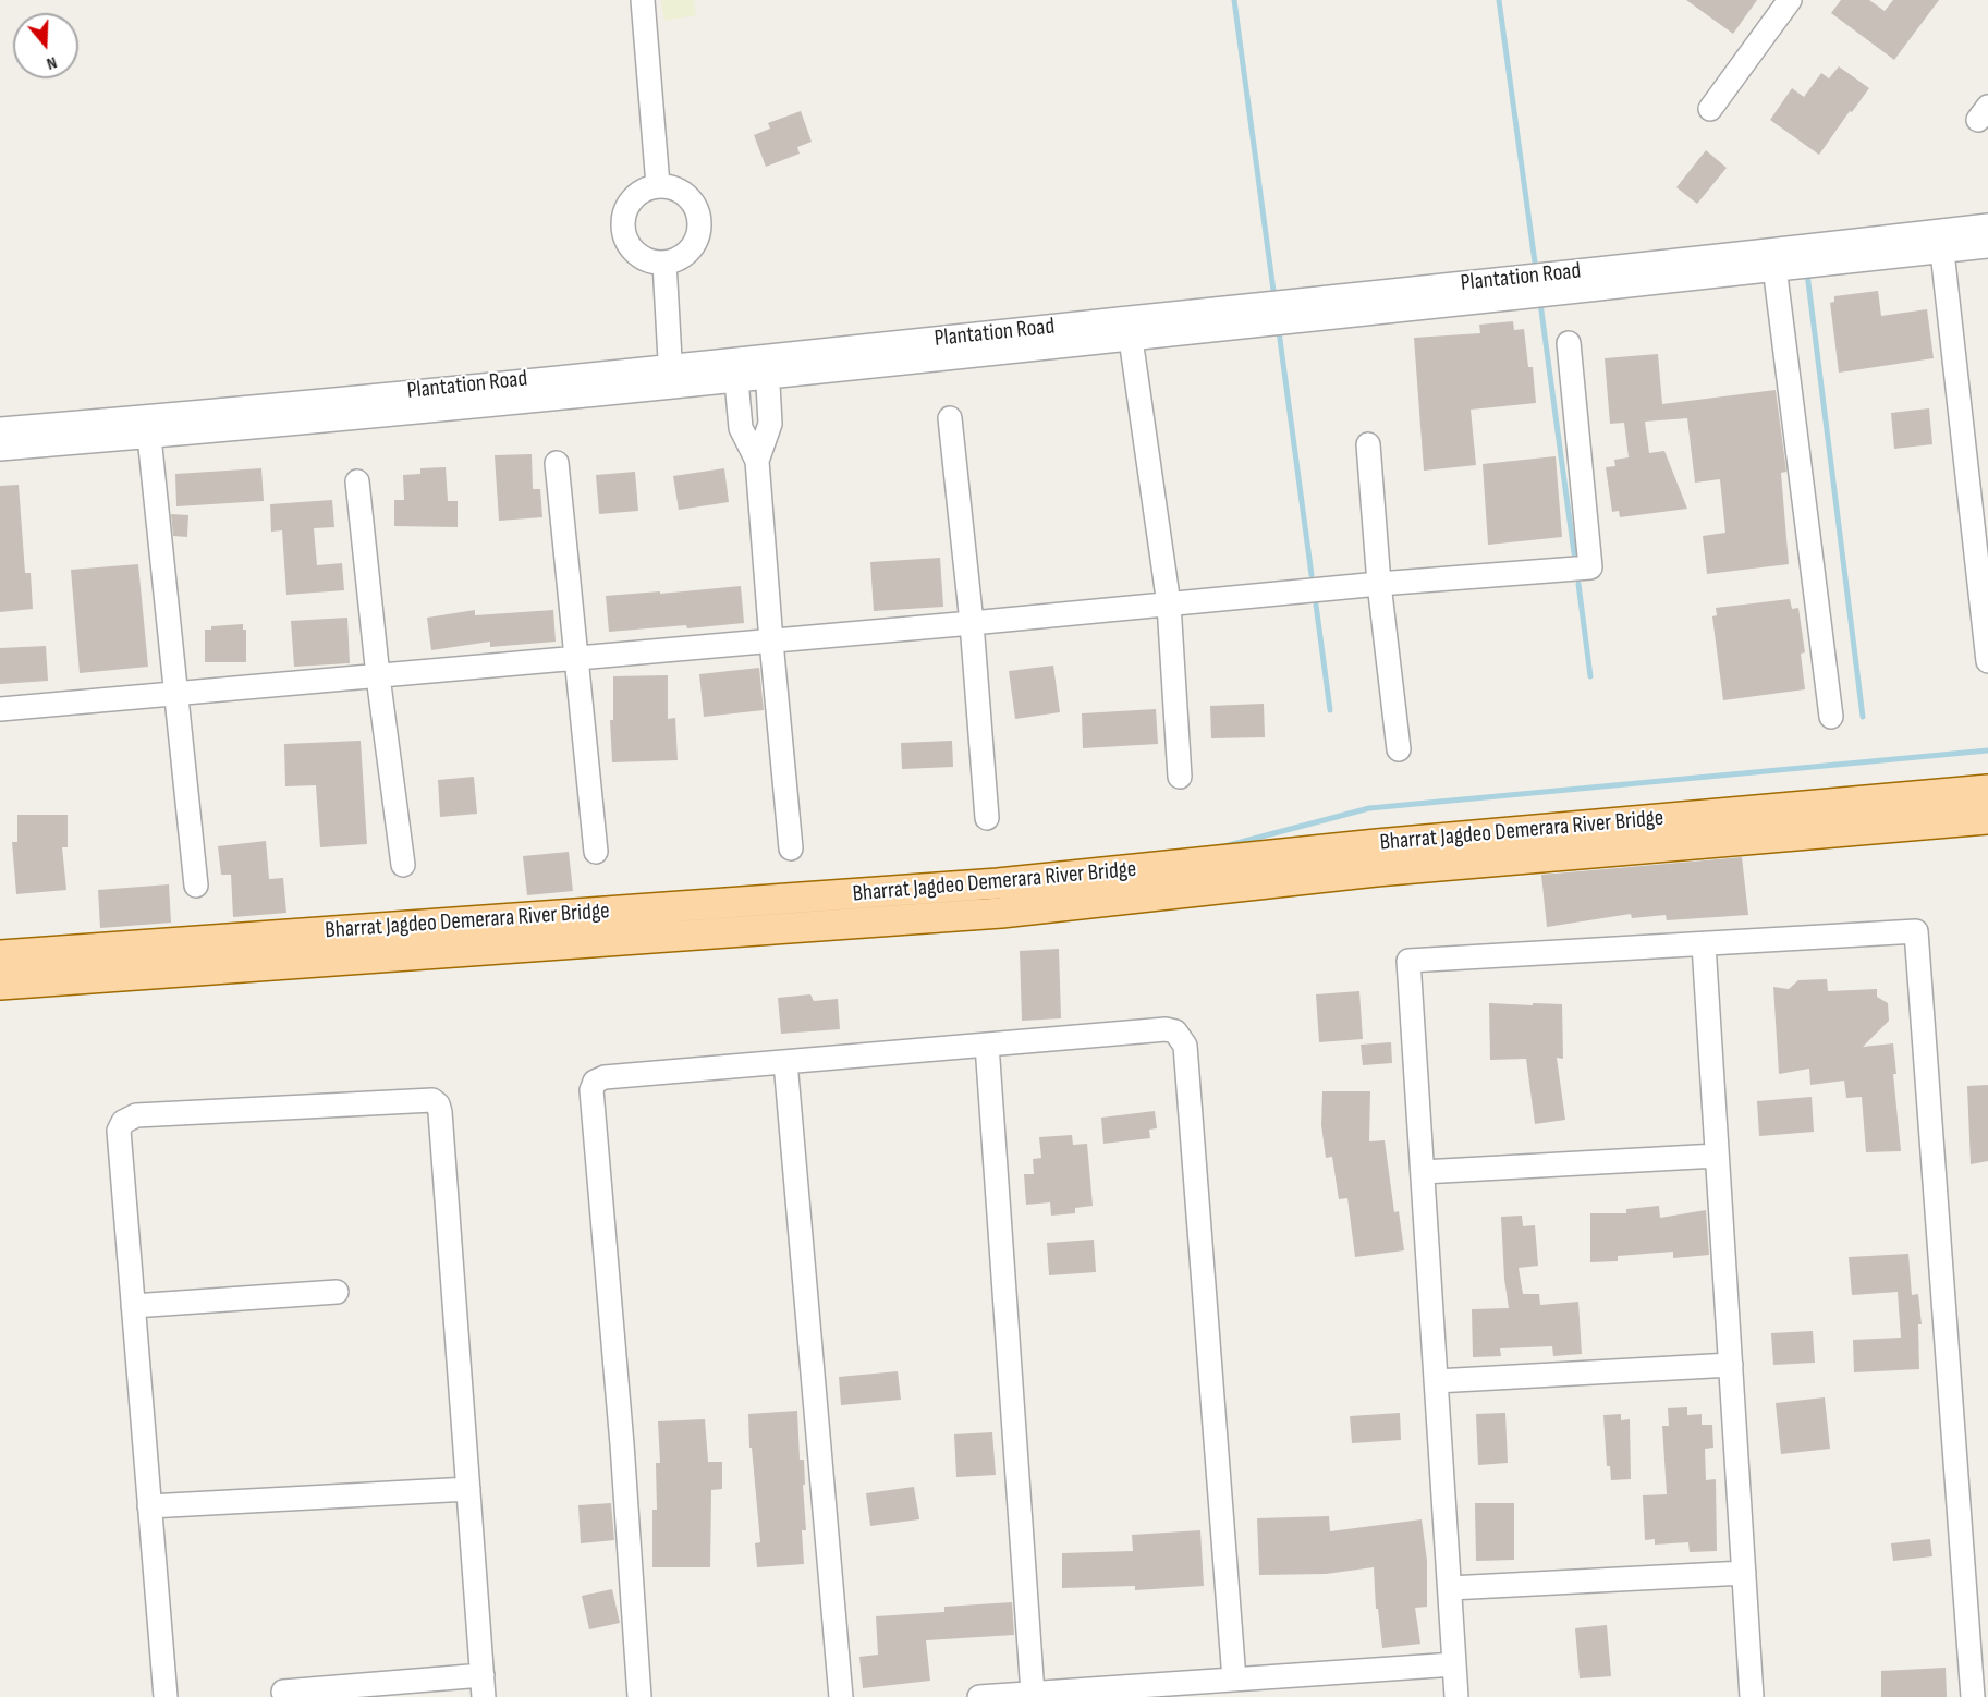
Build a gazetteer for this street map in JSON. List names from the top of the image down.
{
  "streets": {
    "main road": ["Bharrat Jagdeo Demerara River Bridge"],
    "street": ["Plantation Road"]
  },
  "north": "bottom"
}
